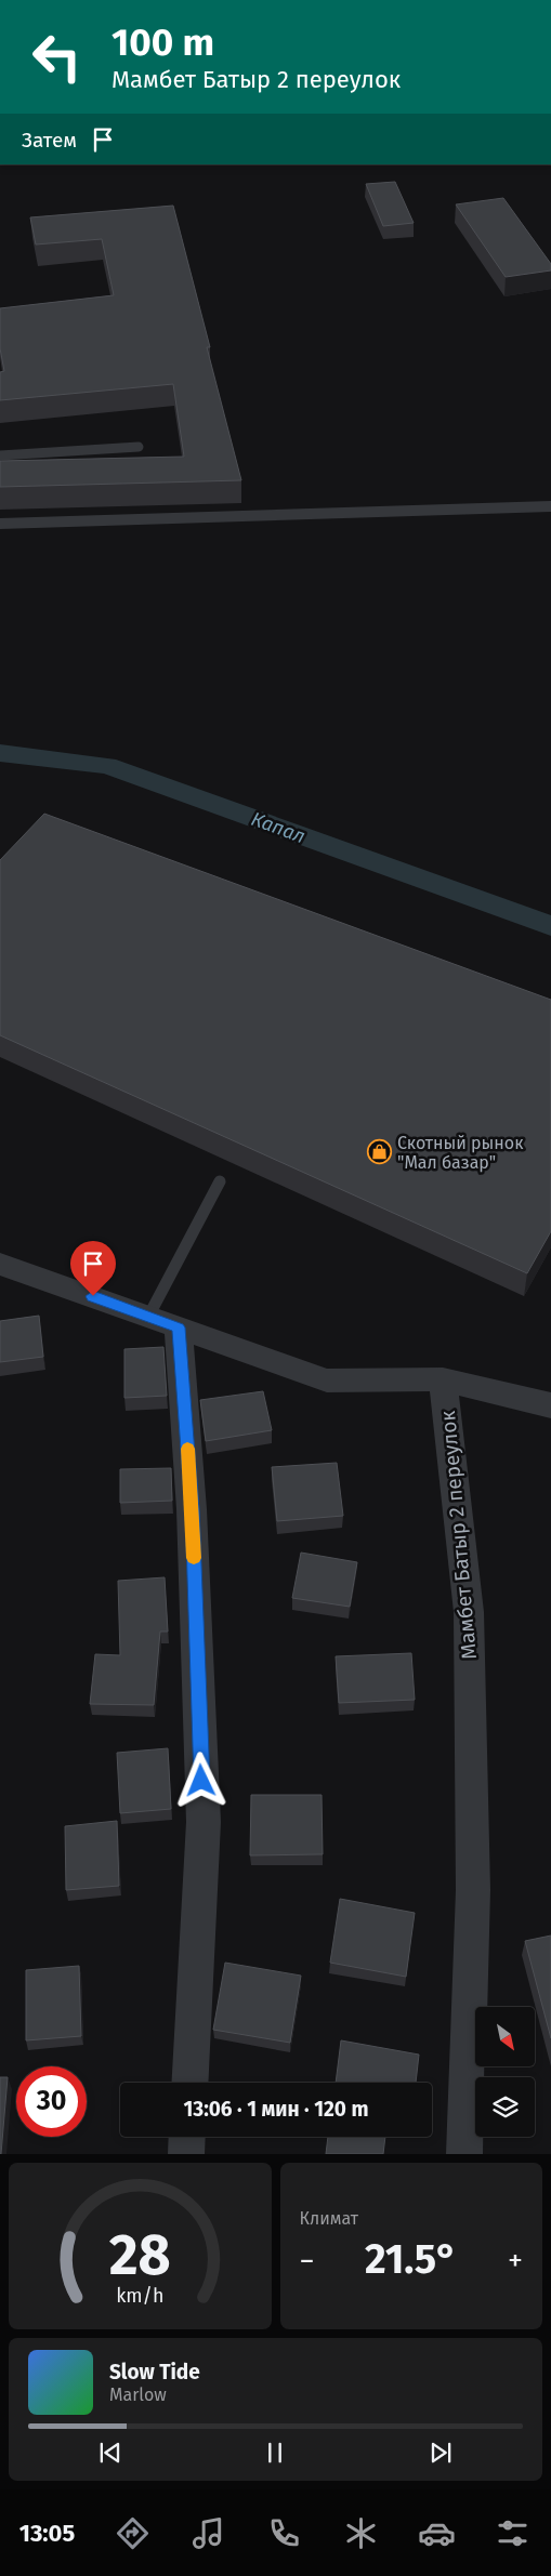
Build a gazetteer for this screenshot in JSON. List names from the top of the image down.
{
  "streets": {
    "street": ["Мамбет Батыр 2 переулок"]
  },
  "water": ["Капал"],
  "places": {
    "shop": ["Скотный рынок \"Мал базар\""]
  },
  "north": "bottom right",
  "page": {
    "turn": ["100 m", "Мамбет Батыр 2 переулок"],
    "then": "Затем",
    "limit": "30",
    "trip": "13:06 · 1 мин · 120 m",
    "tile": "Климат",
    "heat": ["−", "21.5°", "+"],
    "song": ["Slow Tide", "Marlow"],
    "tabs": "13:05",
    "gauge": ["28", "km/h"]
  }
}
